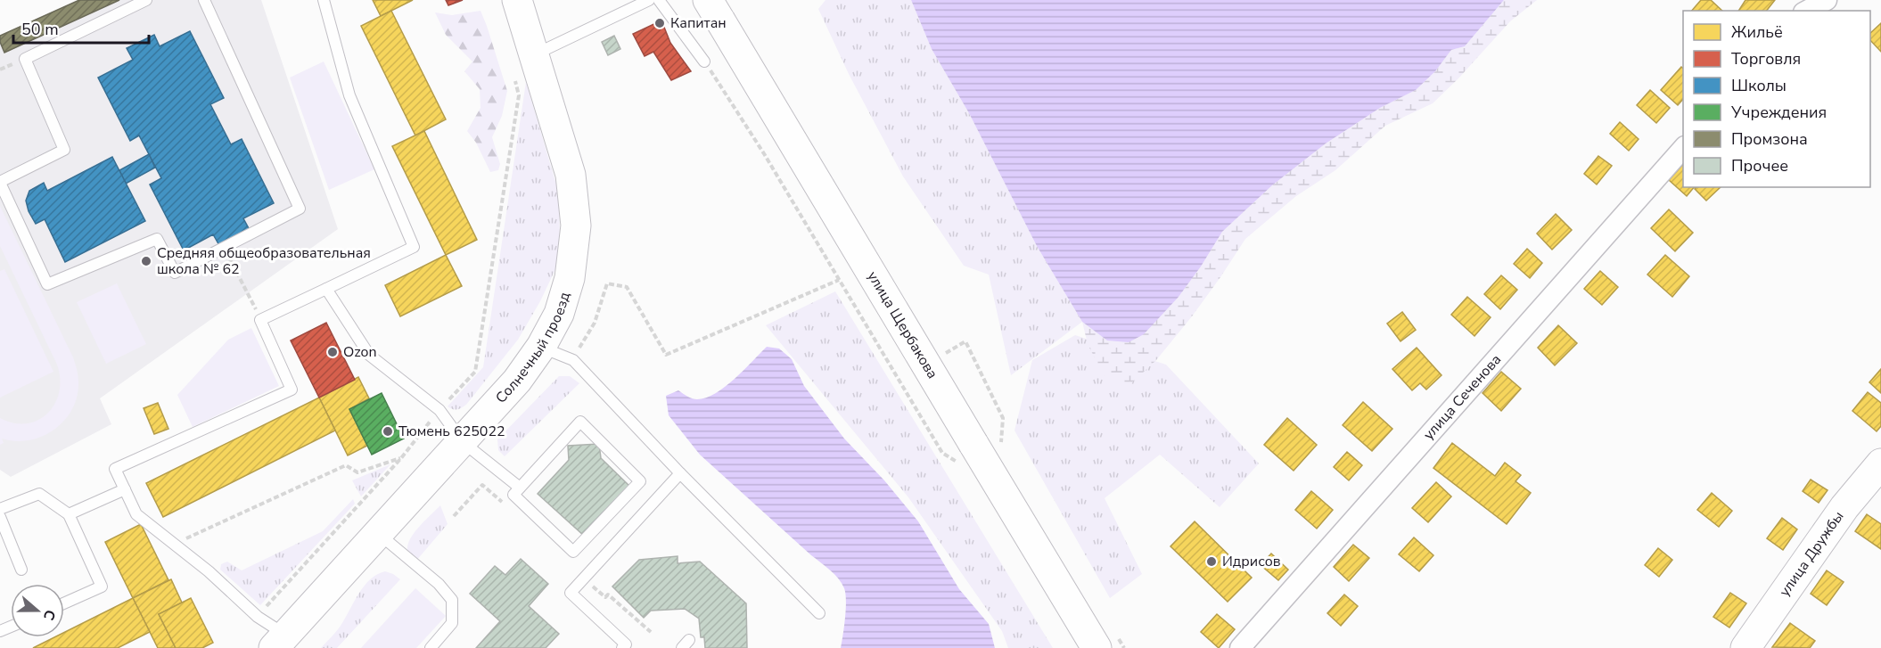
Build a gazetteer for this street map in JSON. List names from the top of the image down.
{
  "streets": {
    "street": [
      "улица Щербакова",
      "Солнечный проезд",
      "улица Сеченова",
      "улица Дружбы"
    ]
  },
  "places": [
    "Капитан",
    "Средняя общеобразовательная школа № 62",
    "Ozon",
    "Тюмень 625022",
    "Идрисов"
  ],
  "legend": [
    "Жильё",
    "Торговля",
    "Школы",
    "Учреждения",
    "Промзона",
    "Прочее"
  ],
  "scale_bar": "50 m",
  "north": "right"
}
